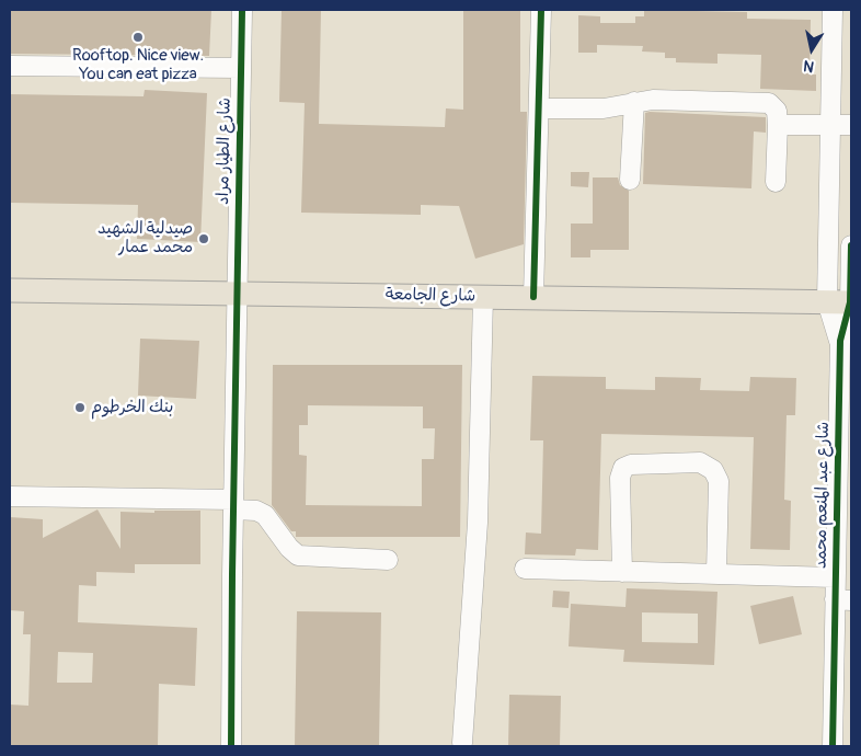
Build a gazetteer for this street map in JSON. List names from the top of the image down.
{
  "streets": {
    "main road": ["شارع الجامعة"],
    "street": ["شارع الطيار مراد", "شارع عبد المنعم محمد"]
  },
  "crossings": [
    ["شارع الطيار مراد", "شارع الجامعة"],
    ["شارع الجامعة", "شارع عبد المنعم محمد"]
  ],
  "places": ["Rooftop. Nice view. You can eat pizza", "صيدلية الشهيد محمد عمار", "بنك الخرطوم"],
  "north": "bottom"
}
